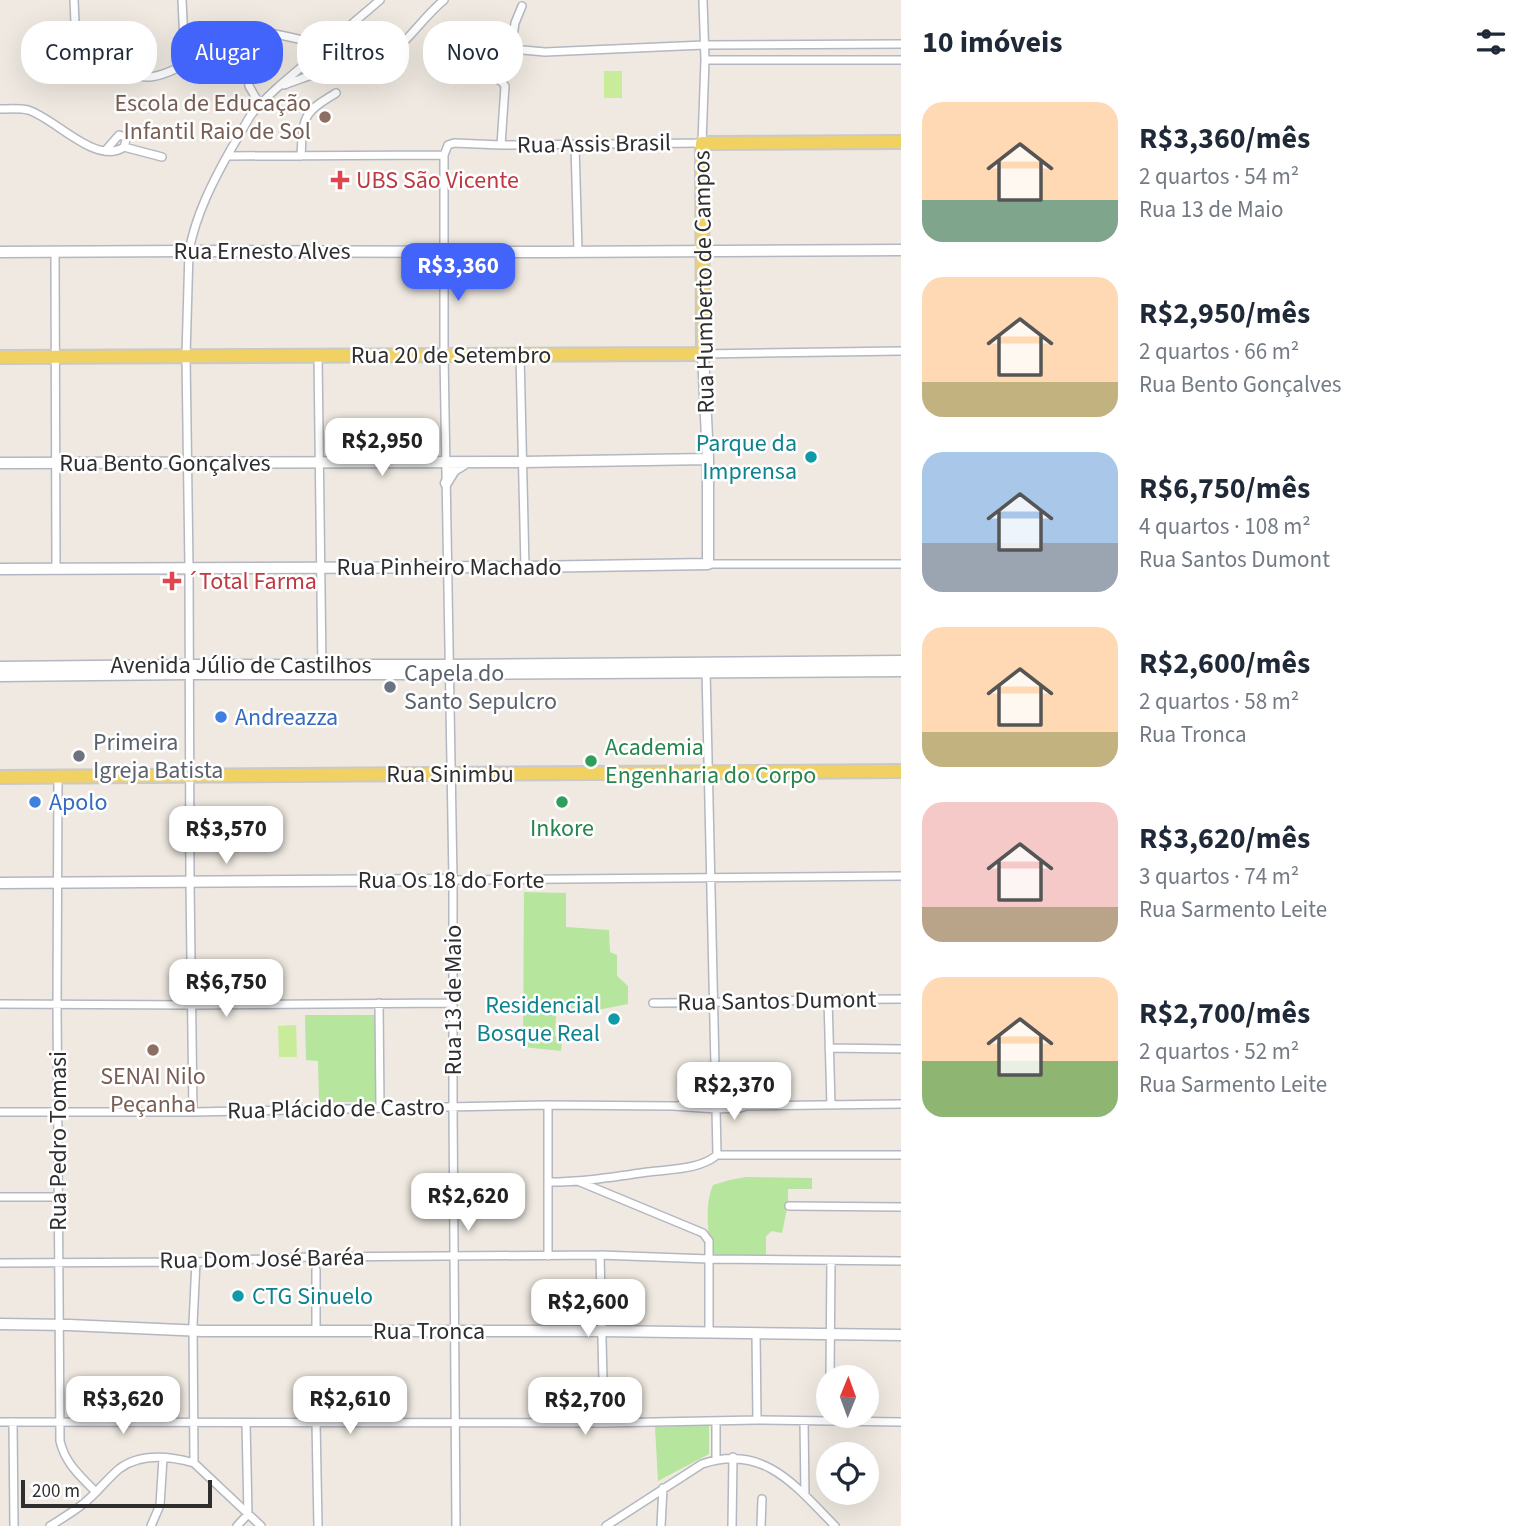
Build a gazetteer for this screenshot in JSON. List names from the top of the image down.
{
  "streets": {
    "main road": [
      "Rua Assis Brasil",
      "Rua Humberto de Campos",
      "Rua 20 de Setembro",
      "Rua Sinimbu"
    ],
    "street": [
      "Rua Ernesto Alves",
      "Rua Bento Gonçalves",
      "Rua Pinheiro Machado",
      "Avenida Júlio de Castilhos",
      "Rua Os 18 do Forte",
      "Rua 13 de Maio",
      "Rua Santos Dumont",
      "Rua Plácido de Castro",
      "Rua Pedro Tomasi",
      "Rua Dom José Baréa",
      "Rua Tronca"
    ]
  },
  "crossings": [
    ["Rua Assis Brasil", "Rua Humberto de Campos"],
    ["Rua Assis Brasil", "Rua 13 de Maio"],
    ["Rua Ernesto Alves", "Rua Humberto de Campos"],
    ["Rua Ernesto Alves", "Rua 13 de Maio"],
    ["Rua Humberto de Campos", "Rua 20 de Setembro"],
    ["Rua Humberto de Campos", "Rua Bento Gonçalves"],
    ["Rua Humberto de Campos", "Rua Pinheiro Machado"],
    ["Rua 20 de Setembro", "Rua 13 de Maio"],
    ["Rua Bento Gonçalves", "Rua 13 de Maio"],
    ["Rua Pinheiro Machado", "Rua 13 de Maio"],
    ["Avenida Júlio de Castilhos", "Rua 13 de Maio"],
    ["Rua Sinimbu", "Rua 13 de Maio"],
    ["Rua Sinimbu", "Rua Pedro Tomasi"],
    ["Rua Os 18 do Forte", "Rua 13 de Maio"],
    ["Rua Os 18 do Forte", "Rua Pedro Tomasi"],
    ["Rua 13 de Maio", "Rua Plácido de Castro"],
    ["Rua 13 de Maio", "Rua Dom José Baréa"],
    ["Rua 13 de Maio", "Rua Tronca"],
    ["Rua Plácido de Castro", "Rua Pedro Tomasi"],
    ["Rua Pedro Tomasi", "Rua Dom José Baréa"],
    ["Rua Pedro Tomasi", "Rua Tronca"]
  ],
  "places": {
    "other": [
      "Escola de Educação Infantil Raio de Sol",
      "Parque da Imprensa",
      "Capela do Santo Sepulcro",
      "Andreazza",
      "Primeira Igreja Batista",
      "Academia Engenharia do Corpo",
      "Apolo",
      "Inkore",
      "Residencial Bosque Real",
      "SENAI Nilo Peçanha",
      "CTG Sinuelo"
    ],
    "health": ["UBS São Vicente", "´Total Farma"]
  },
  "scale_bar": "200 m",
  "north": "top",
  "page": {
    "heading": "10 imóveis",
    "chip": [
      "Comprar",
      "Alugar",
      "Filtros",
      "Novo"
    ],
    "list": [
      {
        "name": "R$3,360/mês",
        "note": "2 quartos · 54 m² · Rua 13 de Maio"
      },
      {
        "name": "R$2,950/mês",
        "note": "2 quartos · 66 m² · Rua Bento Gonçalves"
      },
      {
        "name": "R$6,750/mês",
        "note": "4 quartos · 108 m² · Rua Santos Dumont"
      },
      {
        "name": "R$2,600/mês",
        "note": "2 quartos · 58 m² · Rua Tronca"
      },
      {
        "name": "R$3,620/mês",
        "note": "3 quartos · 74 m² · Rua Sarmento Leite"
      },
      {
        "name": "R$2,700/mês",
        "note": "2 quartos · 52 m² · Rua Sarmento Leite"
      }
    ],
    "price": [
      "R$3,360",
      "R$2,950",
      "R$3,570",
      "R$6,750",
      "R$2,370",
      "R$2,620",
      "R$2,600",
      "R$3,620",
      "R$2,610",
      "R$2,700"
    ],
    "scale": "200 m"
  }
}
